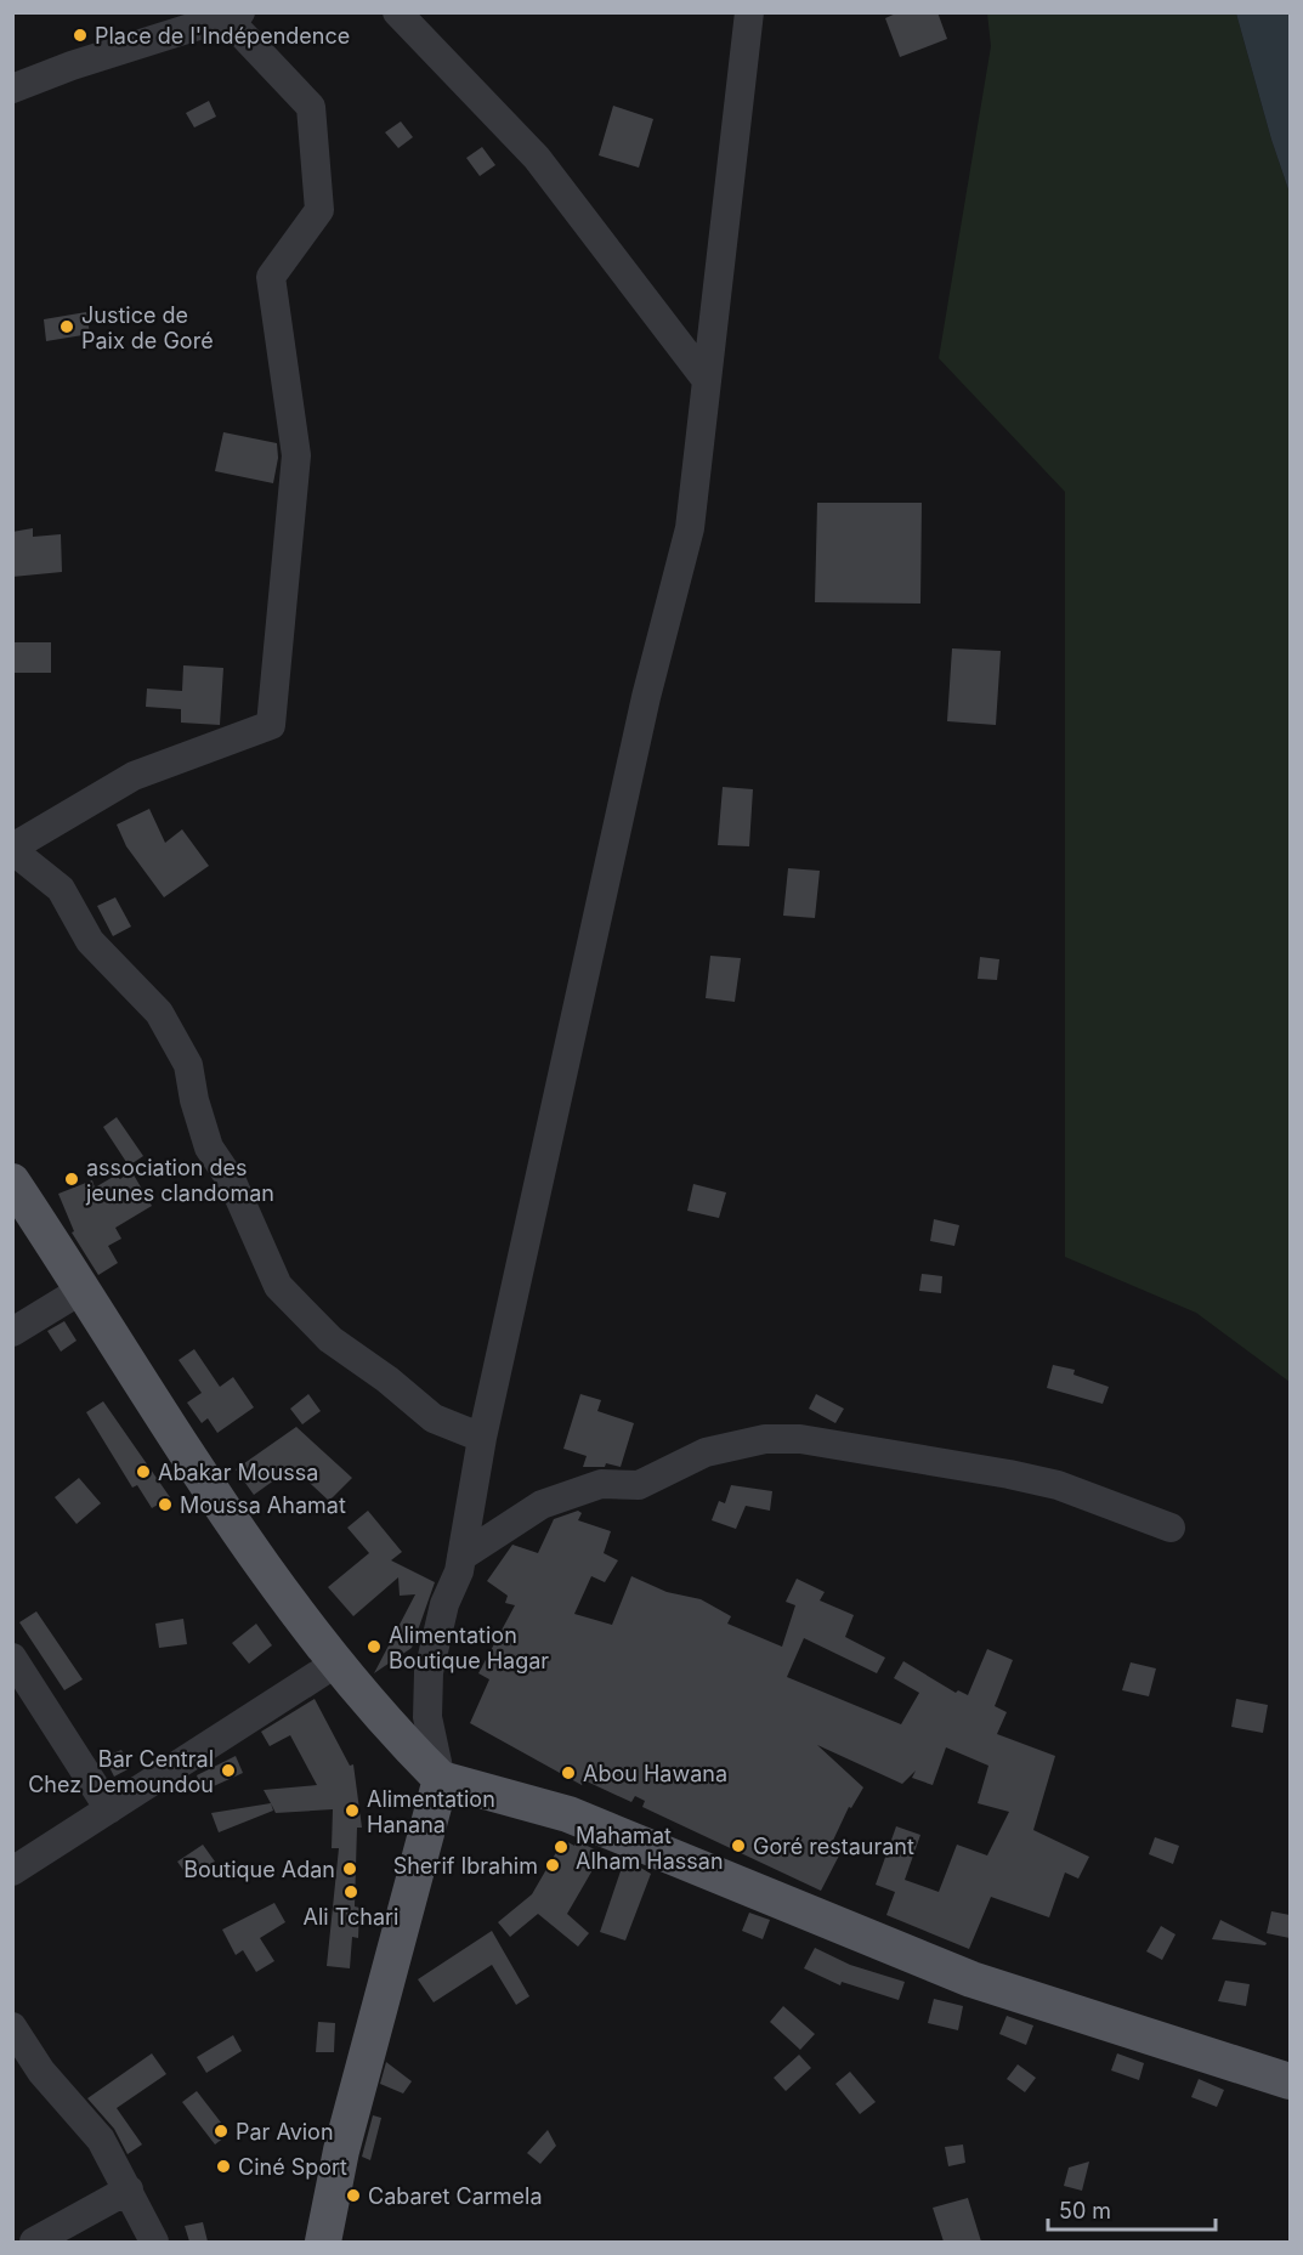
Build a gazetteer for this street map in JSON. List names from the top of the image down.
{
  "places": [
    "Place de l'Indépendence",
    "Justice de Paix de Goré",
    "association des jeunes clandoman",
    "Abakar Moussa",
    "Moussa Ahamat",
    "Alimentation Boutique Hagar",
    "Bar Central Chez Demoundou",
    "Abou Hawana",
    "Alimentation Hanana",
    "Goré restaurant",
    "Mahamat Alham Hassan",
    "Sherif Ibrahim",
    "Boutique Adan",
    "Ali Tchari",
    "Par Avion",
    "Ciné Sport",
    "Cabaret Carmela"
  ],
  "scale_bar": "50 m"
}
